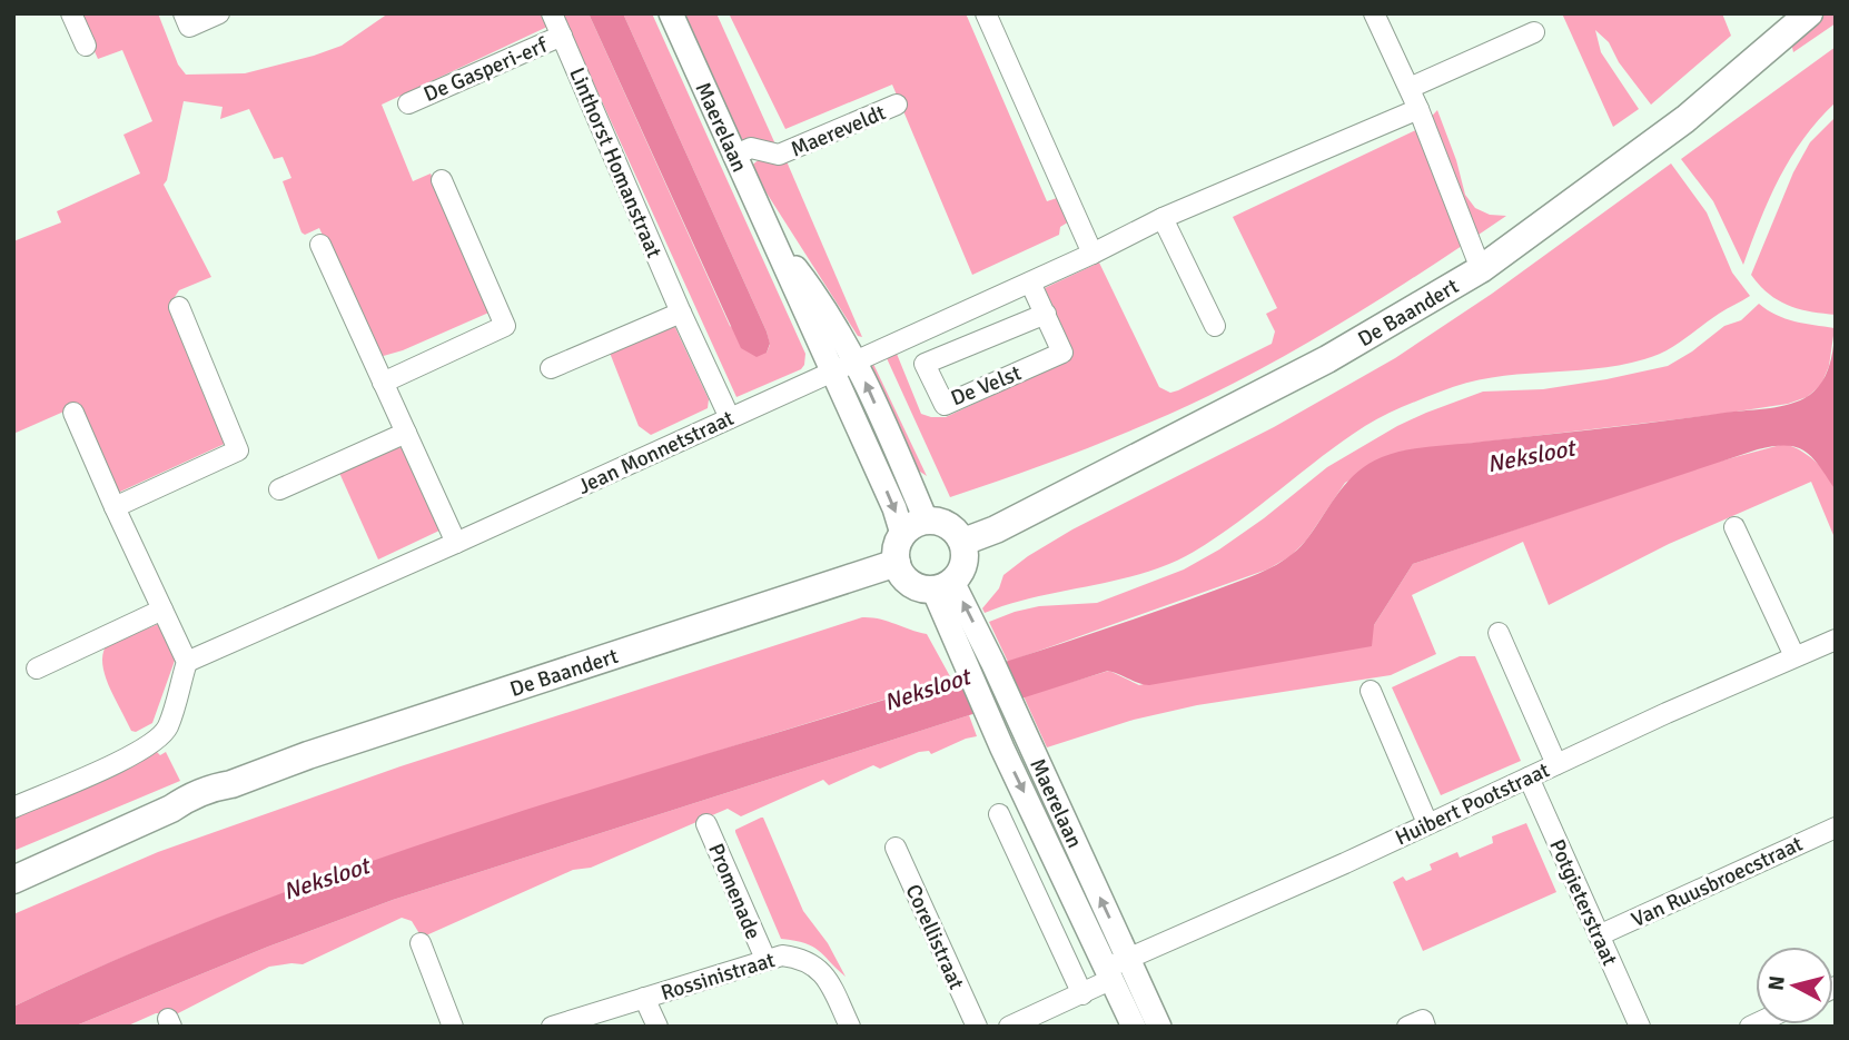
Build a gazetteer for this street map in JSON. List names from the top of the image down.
{
  "streets": {
    "main road": ["De Baandert"],
    "street": [
      "De Gasperi-erf",
      "Maerelaan",
      "Maereveldt",
      "Linthorst Homanstraat",
      "De Velst",
      "Jean Monnetstraat",
      "Huibert Pootstraat",
      "Van Ruusbroecstraat",
      "Promenade",
      "Potgieterstraat",
      "Corellistraat",
      "Rossinistraat"
    ]
  },
  "crossings": [
    ["De Gasperi-erf", "Linthorst Homanstraat"],
    ["Maerelaan", "Maereveldt"],
    ["Maerelaan", "De Baandert"],
    ["Maerelaan", "Jean Monnetstraat"],
    ["Maerelaan", "Huibert Pootstraat"],
    ["Linthorst Homanstraat", "Jean Monnetstraat"],
    ["Huibert Pootstraat", "Potgieterstraat"],
    ["Van Ruusbroecstraat", "Potgieterstraat"],
    ["Promenade", "Rossinistraat"]
  ],
  "water": ["Neksloot"],
  "north": "left"
}
